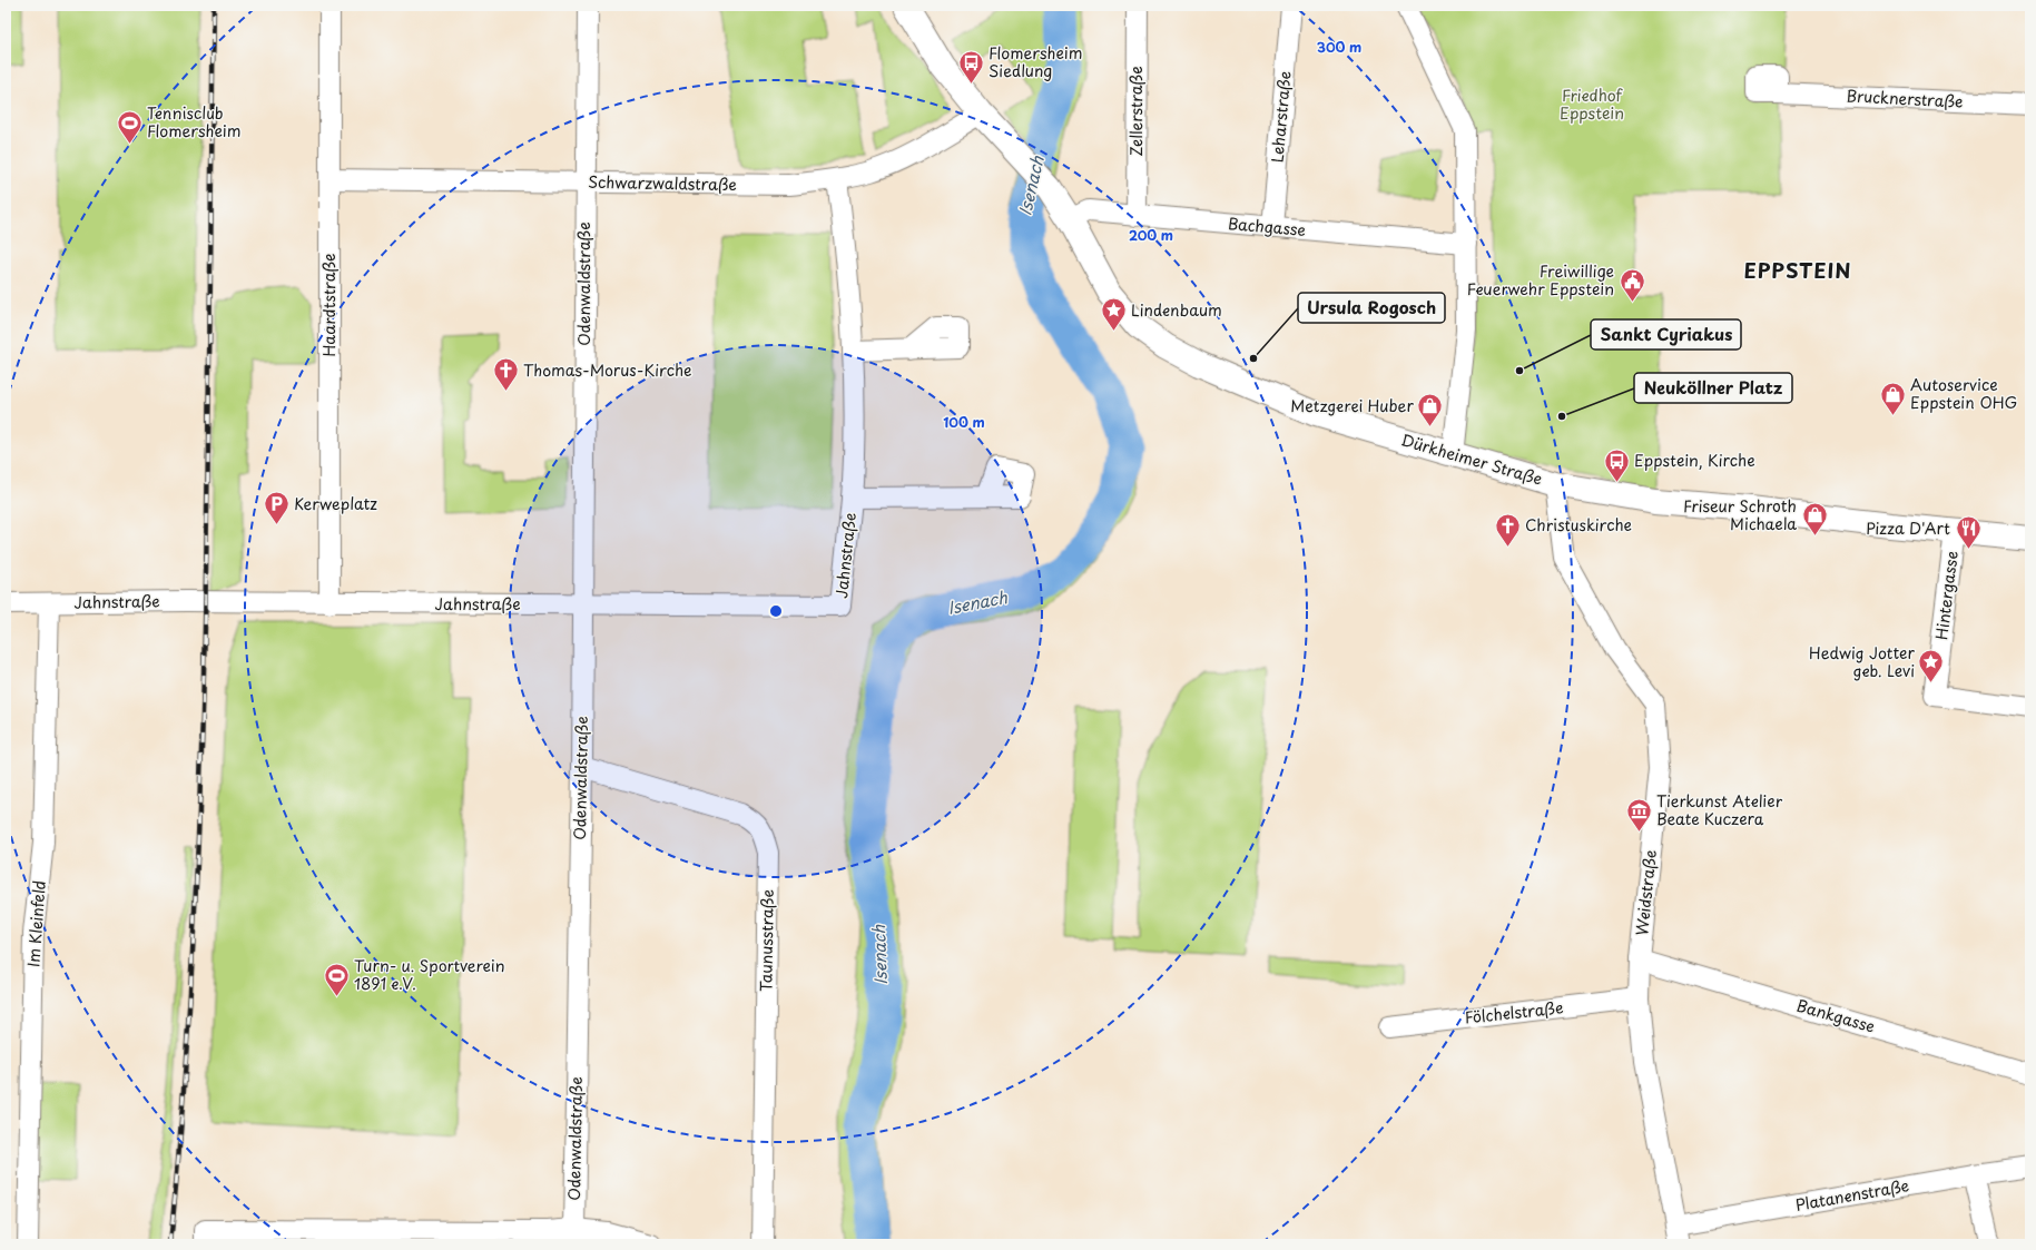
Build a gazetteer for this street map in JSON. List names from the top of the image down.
{
  "streets": {
    "main road": ["Dürkheimer Straße"],
    "street": [
      "Brucknerstraße",
      "Zellerstraße",
      "Leharstraße",
      "Schwarzwaldstraße",
      "Bachgasse",
      "Odenwaldstraße",
      "Haardtstraße",
      "Jahnstraße",
      "Hintergasse",
      "Weidstraße",
      "Im Kleinfeld",
      "Taunusstraße",
      "Fölchelstraße",
      "Bankgasse",
      "Platanenstraße"
    ]
  },
  "crossings": [
    ["Zellerstraße", "Bachgasse"],
    ["Leharstraße", "Bachgasse"],
    ["Schwarzwaldstraße", "Odenwaldstraße"],
    ["Schwarzwaldstraße", "Haardtstraße"],
    ["Schwarzwaldstraße", "Dürkheimer Straße"],
    ["Schwarzwaldstraße", "Jahnstraße"],
    ["Bachgasse", "Dürkheimer Straße"],
    ["Odenwaldstraße", "Jahnstraße"],
    ["Odenwaldstraße", "Taunusstraße"],
    ["Haardtstraße", "Jahnstraße"],
    ["Dürkheimer Straße", "Hintergasse"],
    ["Dürkheimer Straße", "Weidstraße"],
    ["Jahnstraße", "Im Kleinfeld"],
    ["Weidstraße", "Fölchelstraße"],
    ["Weidstraße", "Bankgasse"],
    ["Weidstraße", "Platanenstraße"]
  ],
  "districts": ["EPPSTEIN"],
  "water": ["Isenach"],
  "parks": ["Friedhof Eppstein"],
  "places": {
    "bus stop": ["Flomersheim Siedlung", "Eppstein, Kirche"],
    "sports": ["Tennisclub Flomersheim", "Turn- u. Sportverein 1891 e.V."],
    "public building": ["Freiwillige Feuerwehr Eppstein"],
    "place": ["Lindenbaum", "Hedwig Jotter geb. Levi"],
    "other": ["Ursula Rogosch", "Sankt Cyriakus", "Neuköllner Platz"],
    "church": ["Thomas-Morus-Kirche", "Christuskirche"],
    "shop": ["Autoservice Eppstein OHG", "Metzgerei Huber", "Friseur Schroth Michaela"],
    "parking": ["Kerweplatz"],
    "restaurant": ["Pizza D'Art"],
    "museum": ["Tierkunst Atelier Beate Kuczera"]
  },
  "rings": ["300 m", "200 m", "100 m"]
}
